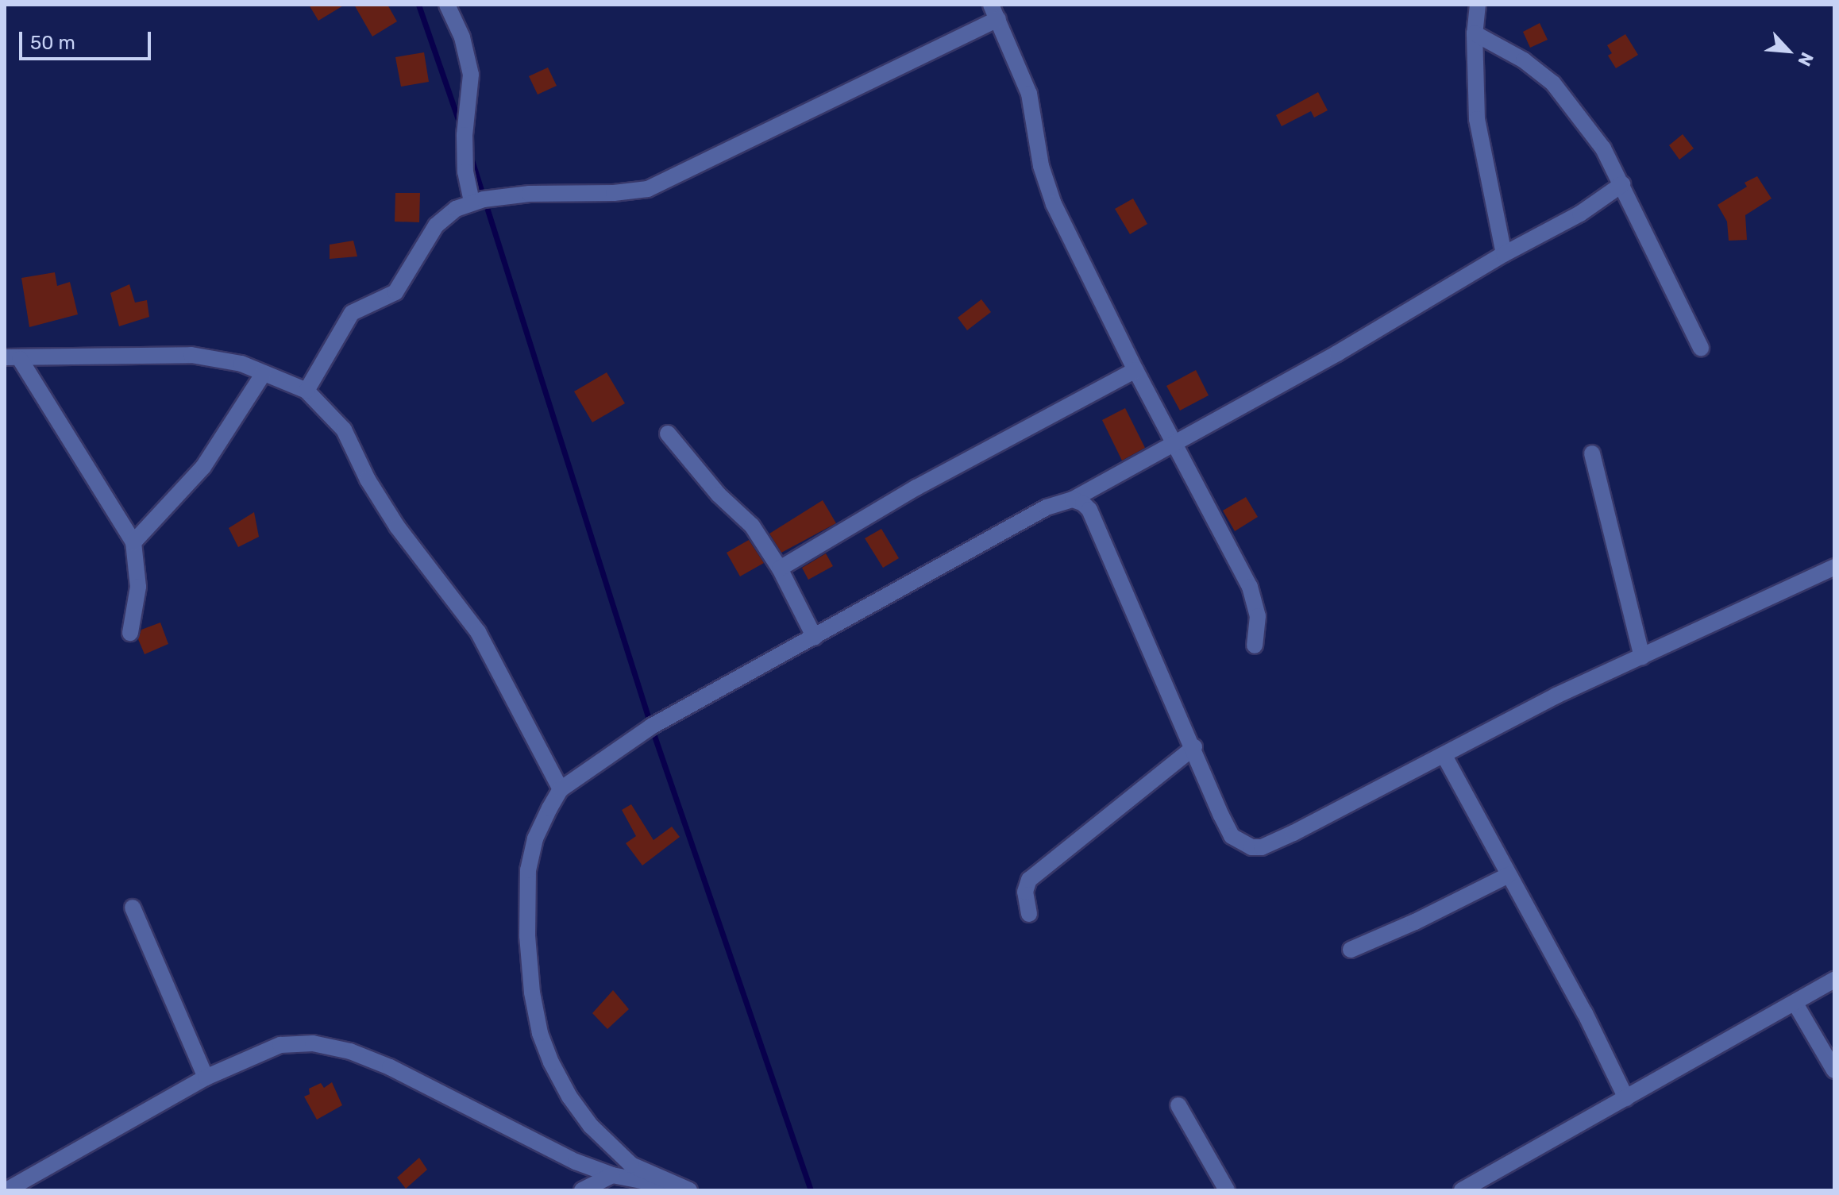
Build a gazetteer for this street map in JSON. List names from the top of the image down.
{
  "scale_bar": "50 m",
  "north": "bottom right"
}
